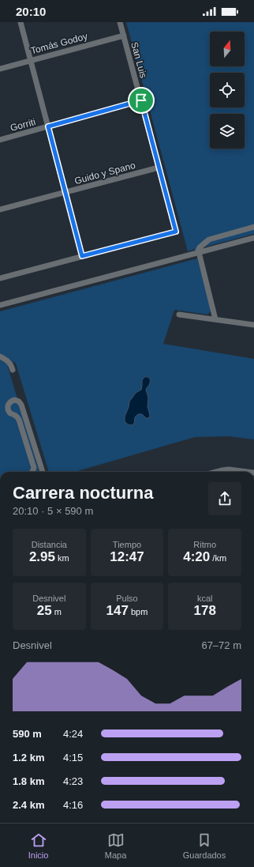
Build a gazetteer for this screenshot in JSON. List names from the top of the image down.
{
  "streets": {
    "street": [
      "Tomás Godoy",
      "San Luis",
      "Gorriti",
      "Guido y Spano"
    ]
  },
  "crossings": [
    ["Tomás Godoy", "San Luis"],
    ["San Luis", "Gorriti"],
    ["San Luis", "Guido y Spano"]
  ],
  "north": "top",
  "page": {
    "status": "20:10",
    "heading": ["Carrera nocturna", "20:10 · 5 × 590 m"],
    "stats": [
      ["Distancia", "2.95 km"],
      ["Tiempo", "12:47"],
      ["Ritmo", "4:20 /km"],
      ["Desnivel", "25 m"],
      ["Pulso", "147 bpm"],
      ["kcal", "178"]
    ],
    "chart": ["Desnivel", "67–72 m"],
    "list": [
      {
        "name": "590 m",
        "note": "4:24"
      },
      {
        "name": "1.2 km",
        "note": "4:15"
      },
      {
        "name": "1.8 km",
        "note": "4:23"
      },
      {
        "name": "2.4 km",
        "note": "4:16"
      }
    ],
    "tabs": ["Inicio", "Mapa", "Guardados"]
  }
}
